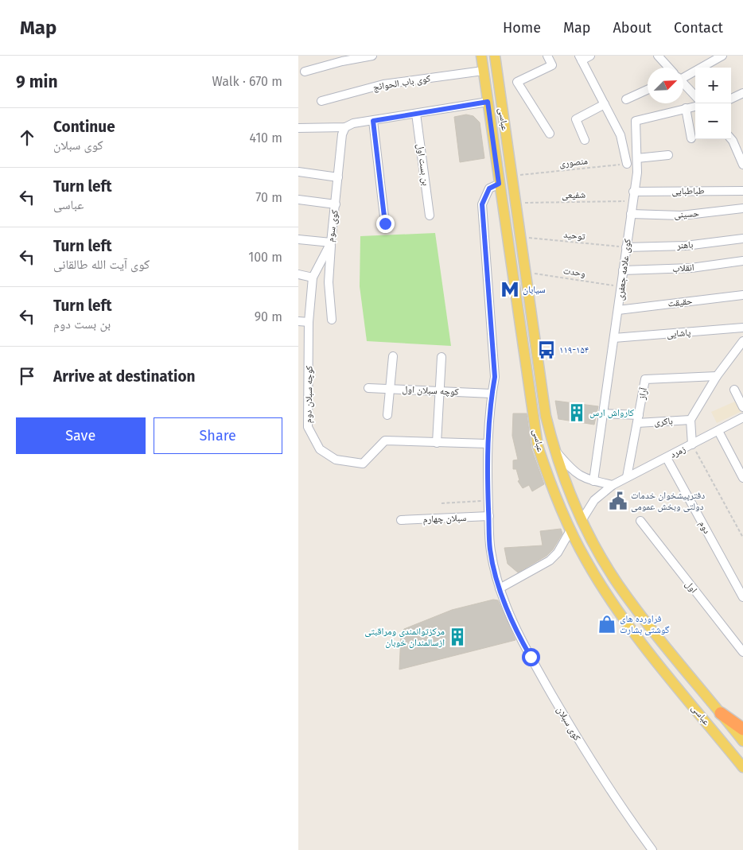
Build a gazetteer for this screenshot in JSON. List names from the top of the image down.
{
  "streets": {
    "main road": ["عباسى"],
    "street": [
      "کوی باب الحوائج",
      "بن بست اول",
      "طباطبایی",
      "حسینی",
      "کوی سوم",
      "باهنر",
      "انقلاب",
      "کوی علامه جعفری",
      "حقیقت",
      "پاشایی",
      "کوچه سبلان اول",
      "آراز",
      "کوچه سبلان دوم",
      "باکری",
      "زمرد",
      "سبلان چهارم",
      "دوم",
      "اول",
      "کوی سبلان"
    ],
    "path": [
      "منصوری",
      "شفیعی",
      "توحید",
      "وحدت"
    ]
  },
  "crossings": [
    ["کوی باب الحوائج", "عباسى"],
    ["عباسى", "منصوری"],
    ["عباسى", "شفیعی"],
    ["عباسى", "توحید"],
    ["عباسى", "وحدت"],
    ["عباسى", "زمرد"],
    ["عباسى", "کوی سبلان"],
    ["طباطبایی", "کوی علامه جعفری"],
    ["شفیعی", "کوی علامه جعفری"],
    ["حسینی", "کوی علامه جعفری"],
    ["کوی سوم", "کوچه سبلان دوم"],
    ["توحید", "باهنر"],
    ["توحید", "کوی علامه جعفری"],
    ["باهنر", "کوی علامه جعفری"],
    ["انقلاب", "کوی علامه جعفری"],
    ["کوی علامه جعفری", "وحدت"],
    ["کوی علامه جعفری", "حقیقت"],
    ["کوی علامه جعفری", "پاشایی"],
    ["کوی علامه جعفری", "باکری"],
    ["کوچه سبلان اول", "کوی سبلان"],
    ["آراز", "باکری"],
    ["آراز", "زمرد"],
    ["کوچه سبلان دوم", "کوی سبلان"],
    ["زمرد", "دوم"],
    ["سبلان چهارم", "کوی سبلان"]
  ],
  "places": {
    "metro station": ["سیابان"],
    "bus stop": ["۱۱۹-۱۵۴"],
    "building": ["کارواش ارس", "مرکزتوانمندی ومراقبتی ازسالمندان خوبان"],
    "public building": ["دفترپیشخوان خدمات دولتی وبخش عمومی"],
    "shop": ["فراورده های گوشتی بشارت"]
  },
  "north": "top right",
  "page": {
    "header": "Map",
    "nav": [
      "Home",
      "Map",
      "About",
      "Contact"
    ],
    "heading": ["9 min", "Walk · 670 m"],
    "map_buttons": ["+", "−"],
    "list": [
      ["Continue", "کوی سبلان", "410 m"],
      ["Turn left", "عباسى", "70 m"],
      ["Turn left", "کوی آیت الله طالقانی", "100 m"],
      ["Turn left", "بن بست دوم", "90 m"],
      "Arrive at destination"
    ],
    "buttons": ["Save", "Share"]
  }
}
